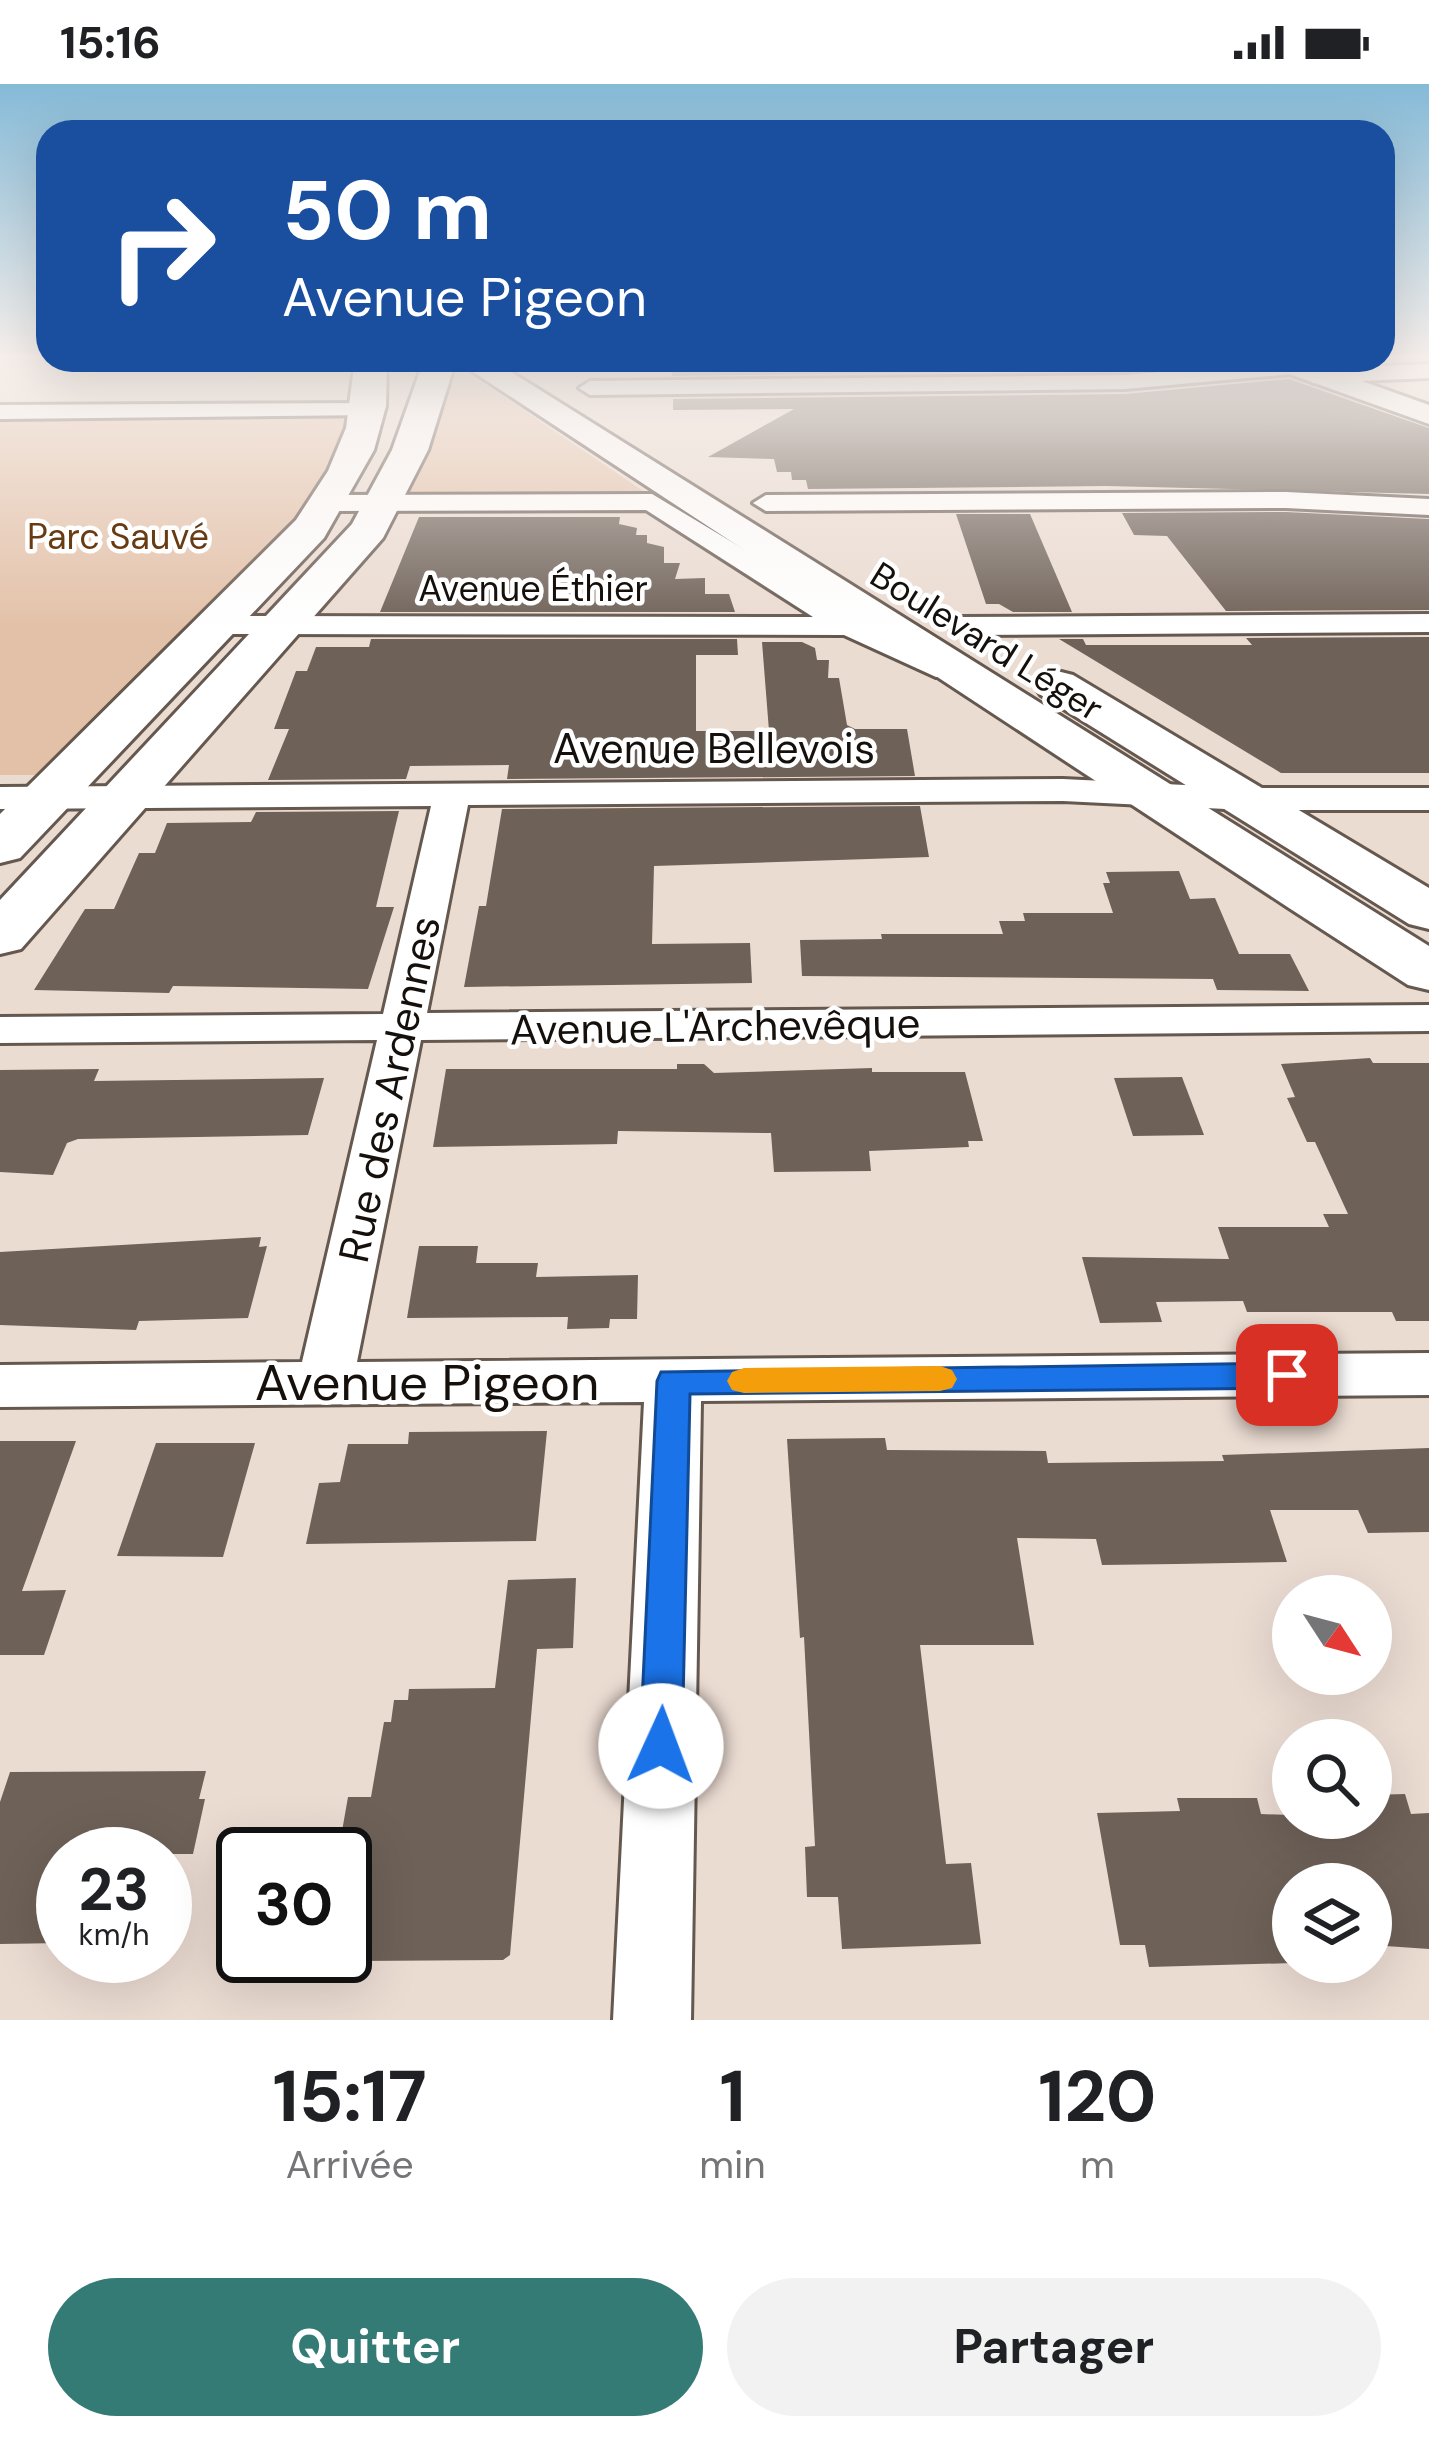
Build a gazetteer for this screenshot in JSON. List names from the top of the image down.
{
  "streets": {
    "main road": ["Boulevard Léger"],
    "street": [
      "Avenue Éthier",
      "Avenue Bellevois",
      "Avenue L'Archevêque",
      "Rue des Ardennes",
      "Avenue Pigeon"
    ]
  },
  "crossings": [
    ["Avenue Éthier", "Boulevard Léger"],
    ["Boulevard Léger", "Avenue Bellevois"],
    ["Avenue Bellevois", "Rue des Ardennes"],
    ["Avenue L'Archevêque", "Rue des Ardennes"],
    ["Rue des Ardennes", "Avenue Pigeon"]
  ],
  "parks": ["Parc Sauvé"],
  "north": "bottom right",
  "page": {
    "status": "15:16",
    "turn": ["50 m", "Avenue Pigeon"],
    "speed": "23 km/h",
    "limit": "30",
    "eta": [
      "15:17",
      "Arrivée",
      "1",
      "min",
      "120",
      "m"
    ],
    "buttons": ["Quitter", "Partager"]
  }
}
